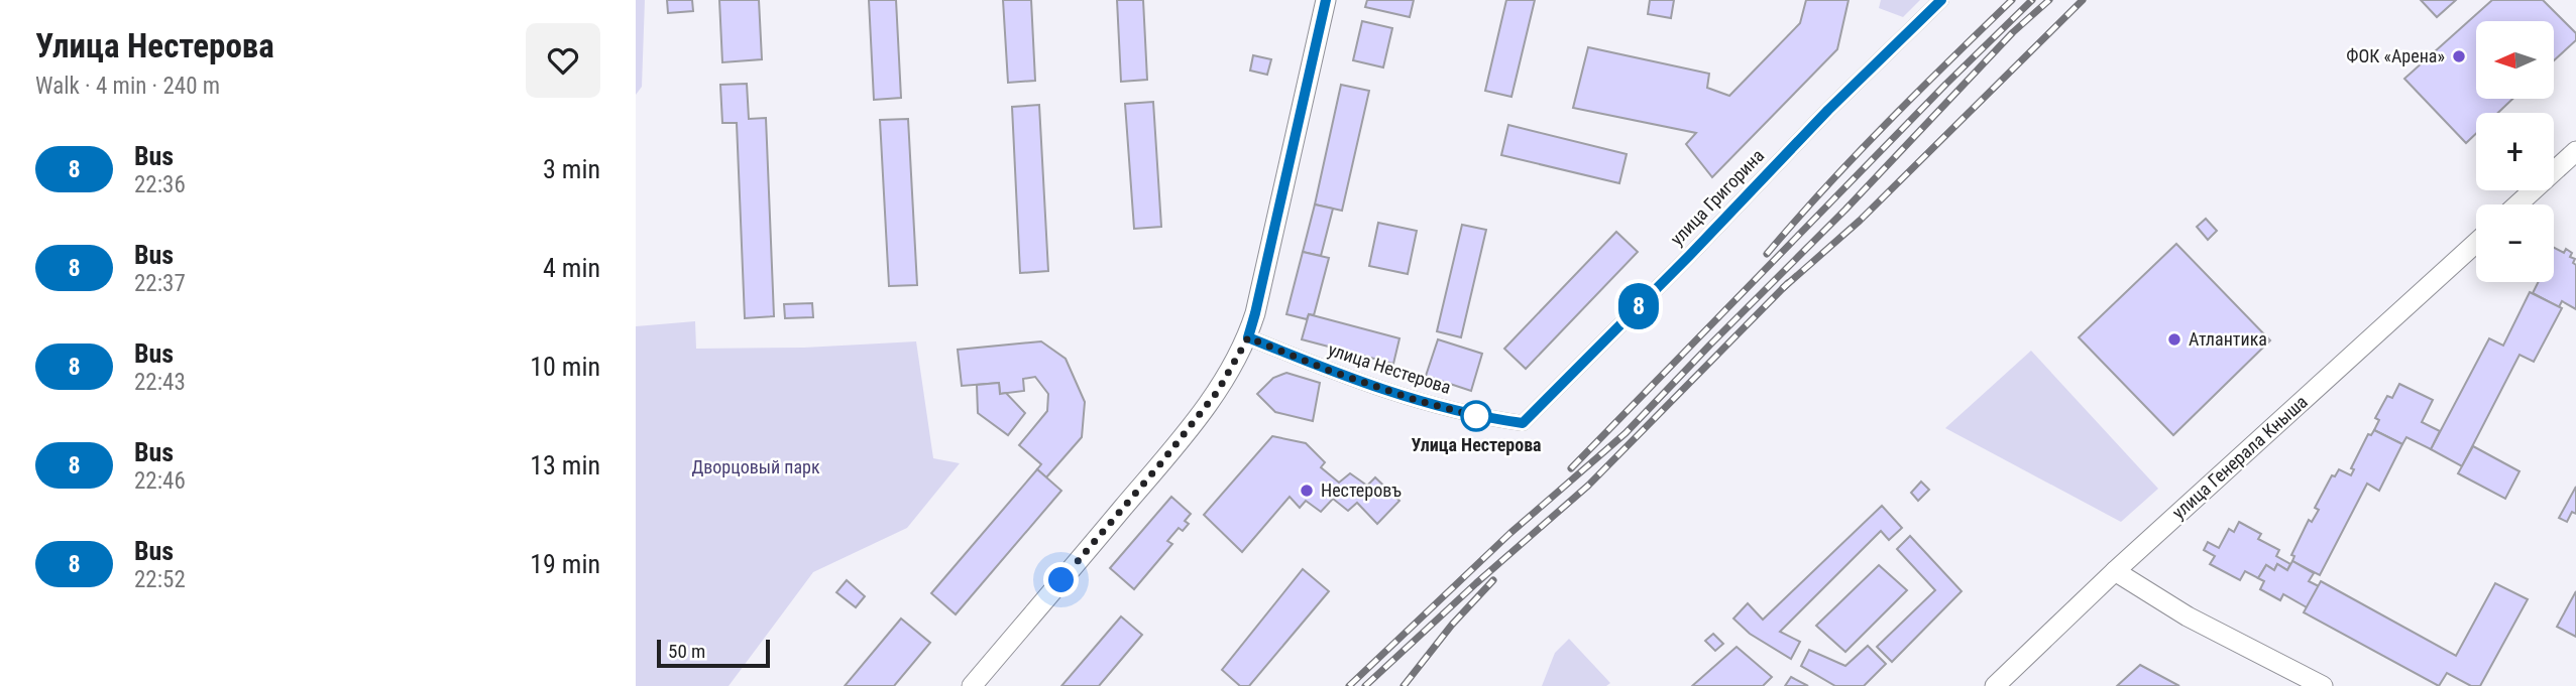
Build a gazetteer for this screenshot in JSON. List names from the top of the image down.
{
  "streets": {
    "street": ["улица Григорина", "улица Нестерова", "улица Генерала Кныша"]
  },
  "crossings": [
    ["улица Григорина", "улица Нестерова"]
  ],
  "parks": ["Дворцовый парк"],
  "places": [
    "ФОК «Арена»",
    "Атлантика",
    "Улица Нестерова",
    "Нестеровъ"
  ],
  "lines": ["bus line 8"],
  "scale_bar": "50 m",
  "north": "left",
  "page": {
    "heading": ["Улица Нестерова", "Walk · 4 min · 240 m"],
    "on_map": "8",
    "map_buttons": ["+", "−"],
    "list": [
      {
        "mark": "8",
        "name": "Bus",
        "note": "22:36",
        "value": "3 min"
      },
      {
        "mark": "8",
        "name": "Bus",
        "note": "22:37",
        "value": "4 min"
      },
      {
        "mark": "8",
        "name": "Bus",
        "note": "22:43",
        "value": "10 min"
      },
      {
        "mark": "8",
        "name": "Bus",
        "note": "22:46",
        "value": "13 min"
      },
      {
        "mark": "8",
        "name": "Bus",
        "note": "22:52",
        "value": "19 min"
      }
    ],
    "scale": "50 m"
  }
}
